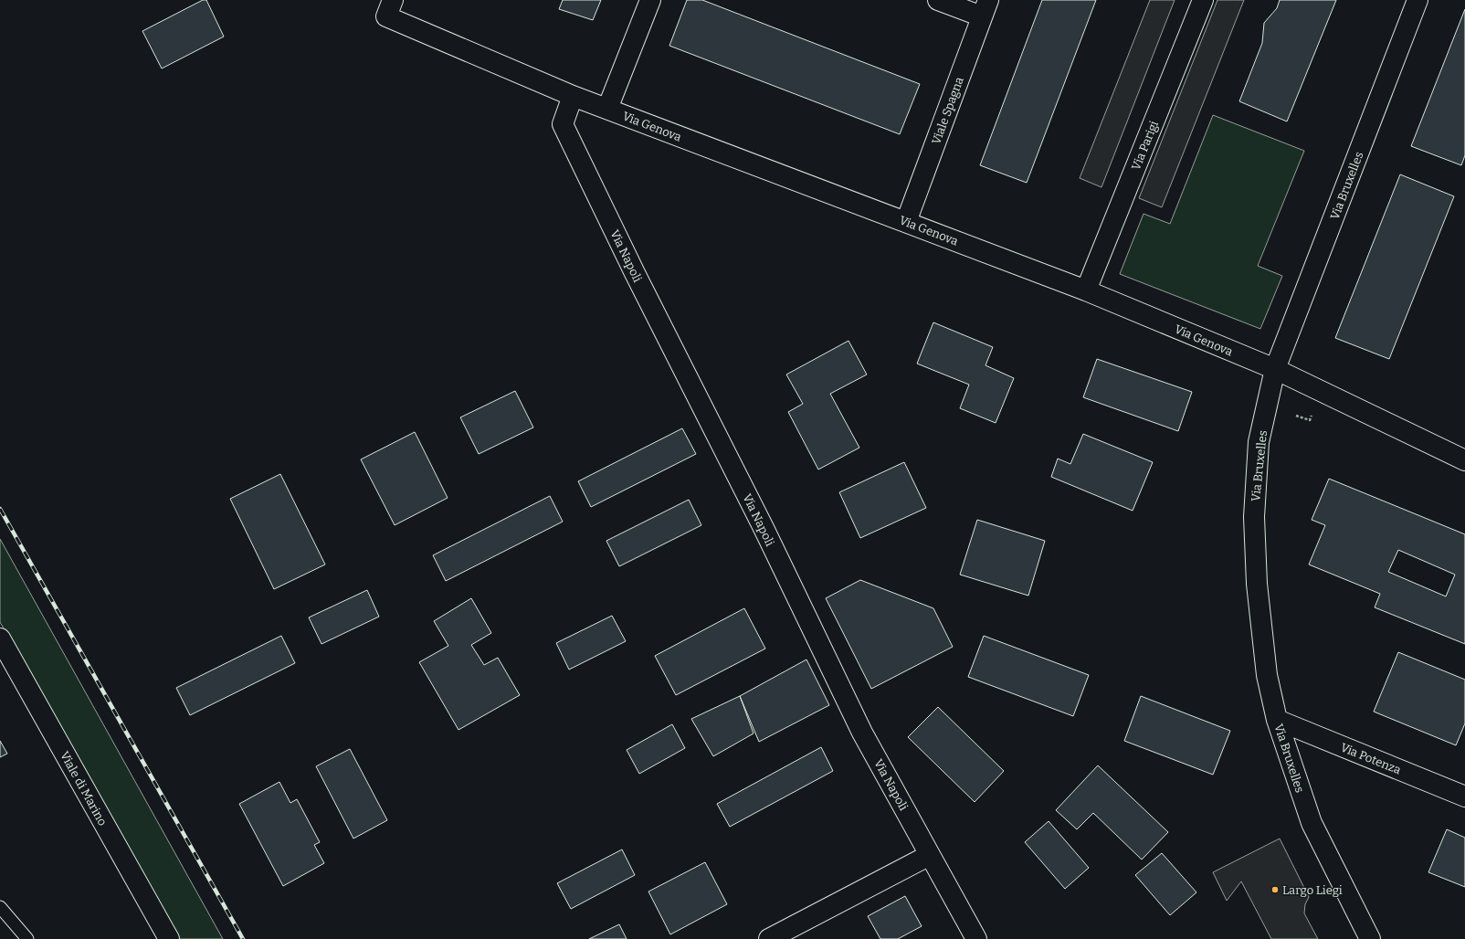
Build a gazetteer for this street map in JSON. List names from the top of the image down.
{
  "streets": {
    "street": [
      "Viale Spagna",
      "Via Genova",
      "Via Parigi",
      "Via Bruxelles",
      "Via Napoli",
      "Via Potenza",
      "Viale di Marino"
    ]
  },
  "crossings": [
    ["Viale Spagna", "Via Genova"],
    ["Via Genova", "Via Parigi"],
    ["Via Genova", "Via Bruxelles"],
    ["Via Genova", "Via Napoli"],
    ["Via Bruxelles", "Via Potenza"]
  ],
  "places": ["Largo Liegi"]
}
